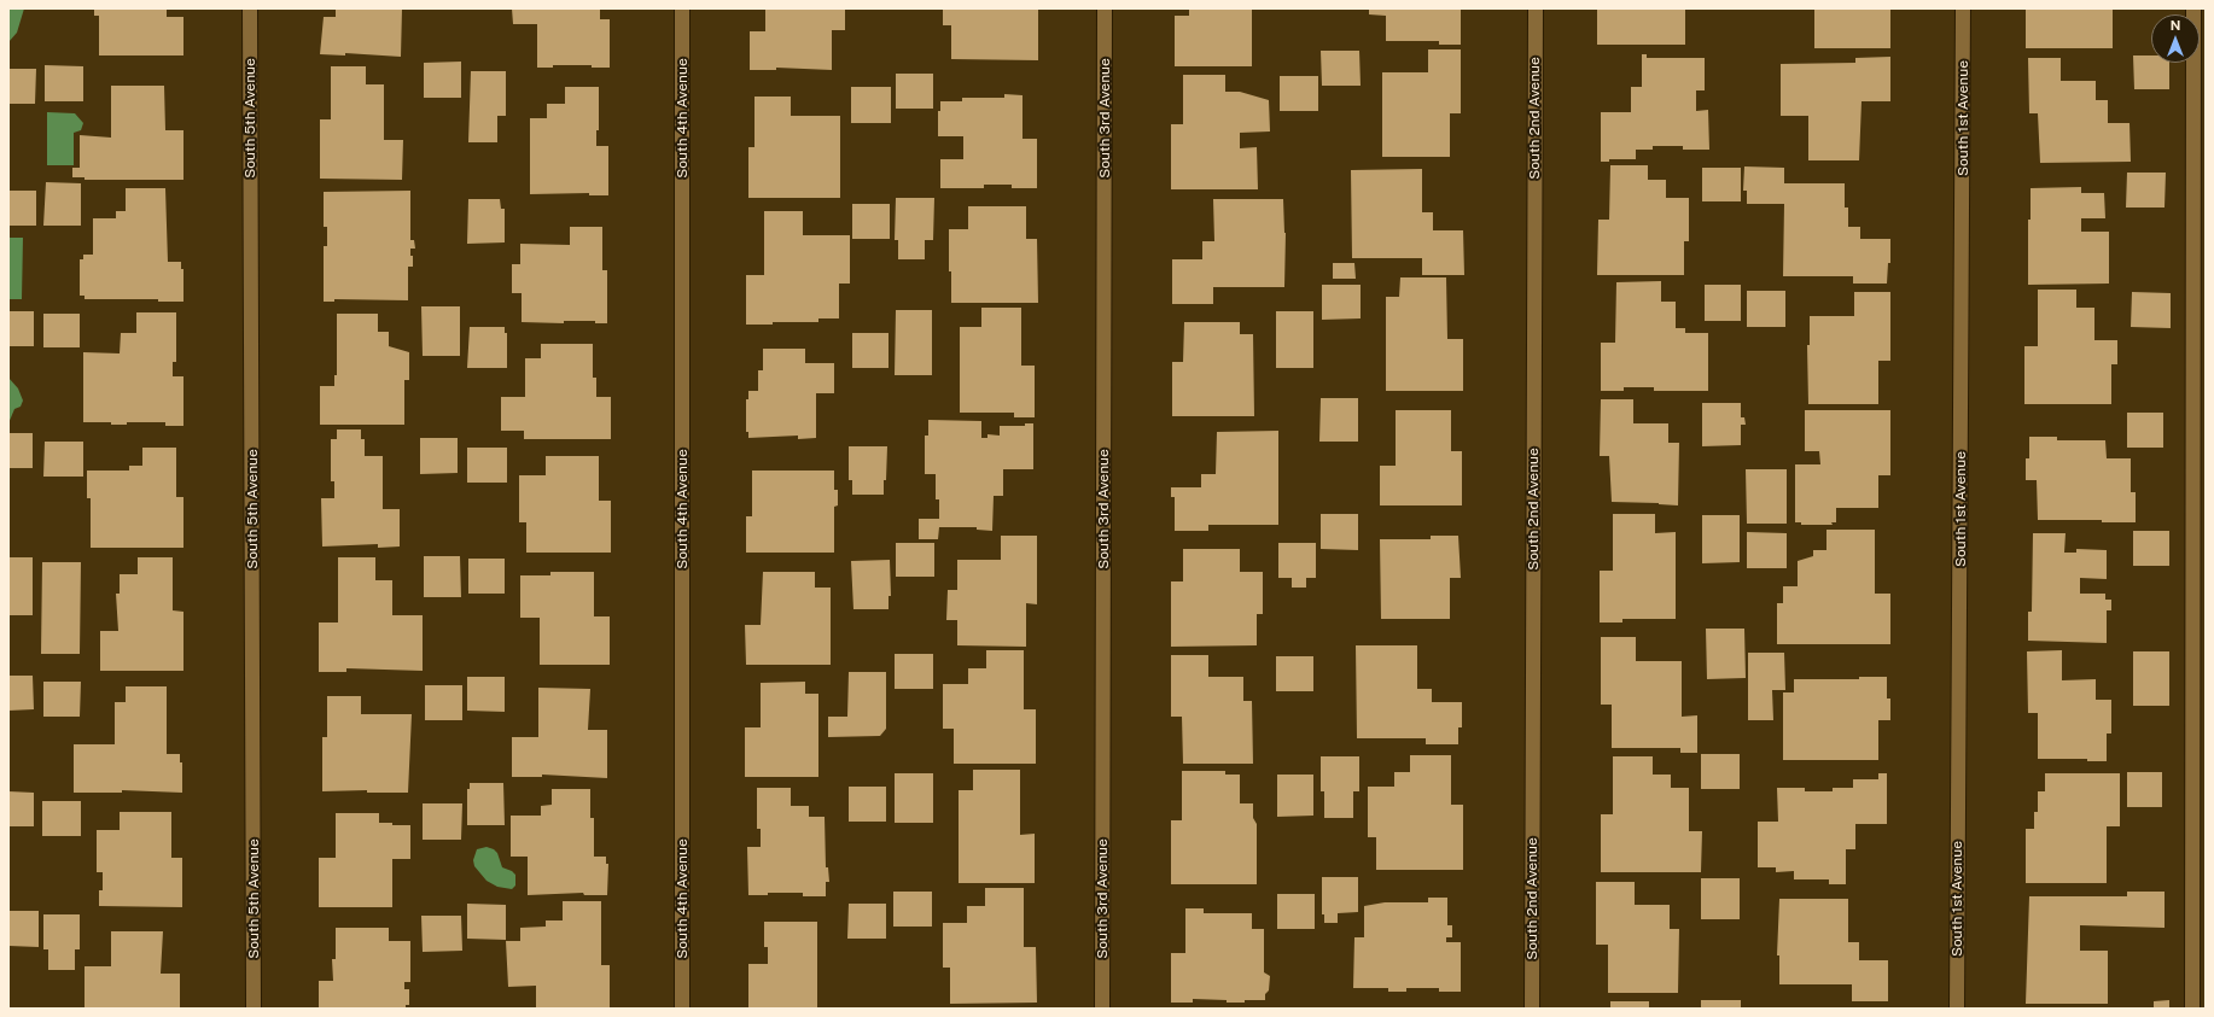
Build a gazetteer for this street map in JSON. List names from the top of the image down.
{
  "streets": {
    "street": [
      "South 5th Avenue",
      "South 4th Avenue",
      "South 3rd Avenue",
      "South 2nd Avenue",
      "South 1st Avenue"
    ]
  },
  "north": "top"
}
